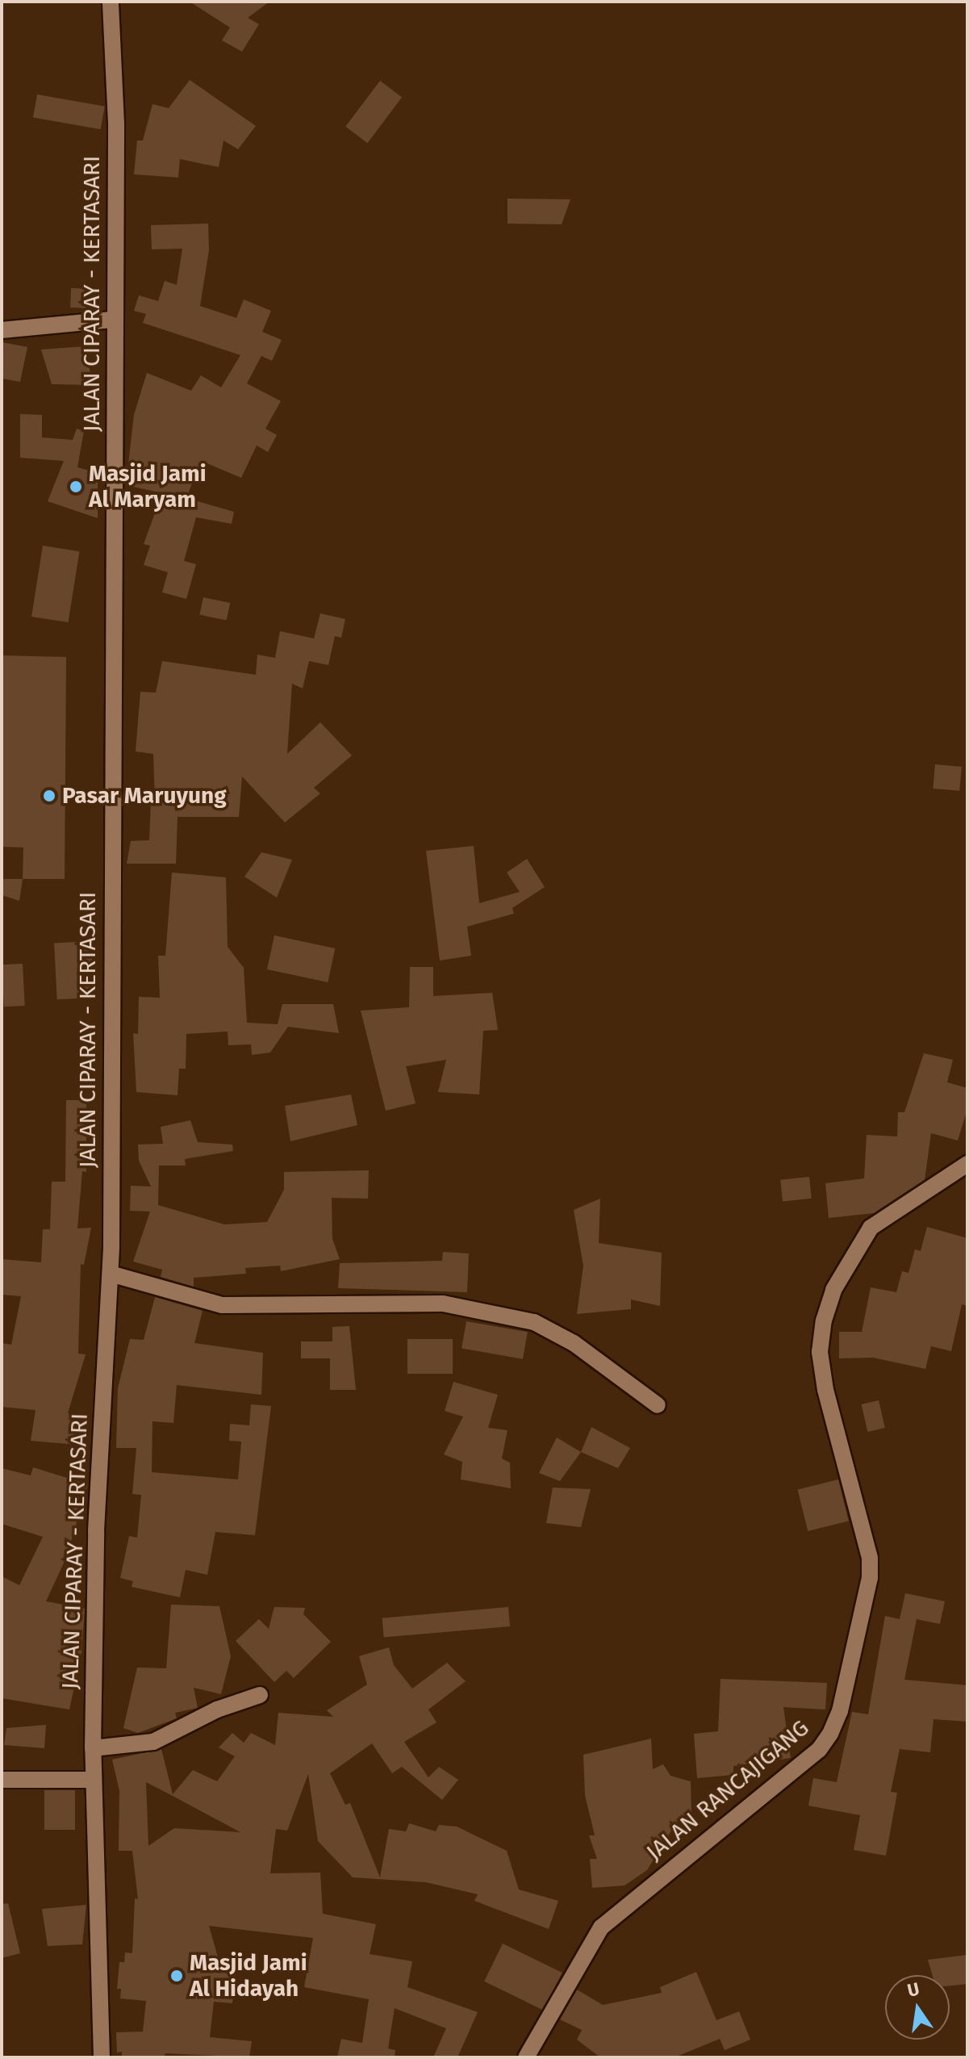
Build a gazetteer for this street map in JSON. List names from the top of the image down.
{
  "streets": {
    "main road": ["JALAN CIPARAY - KERTASARI", "JALAN RANCAJIGANG"]
  },
  "places": ["Masjid Jami Al Maryam", "Pasar Maruyung", "Masjid Jami Al Hidayah"],
  "north": "top"
}
